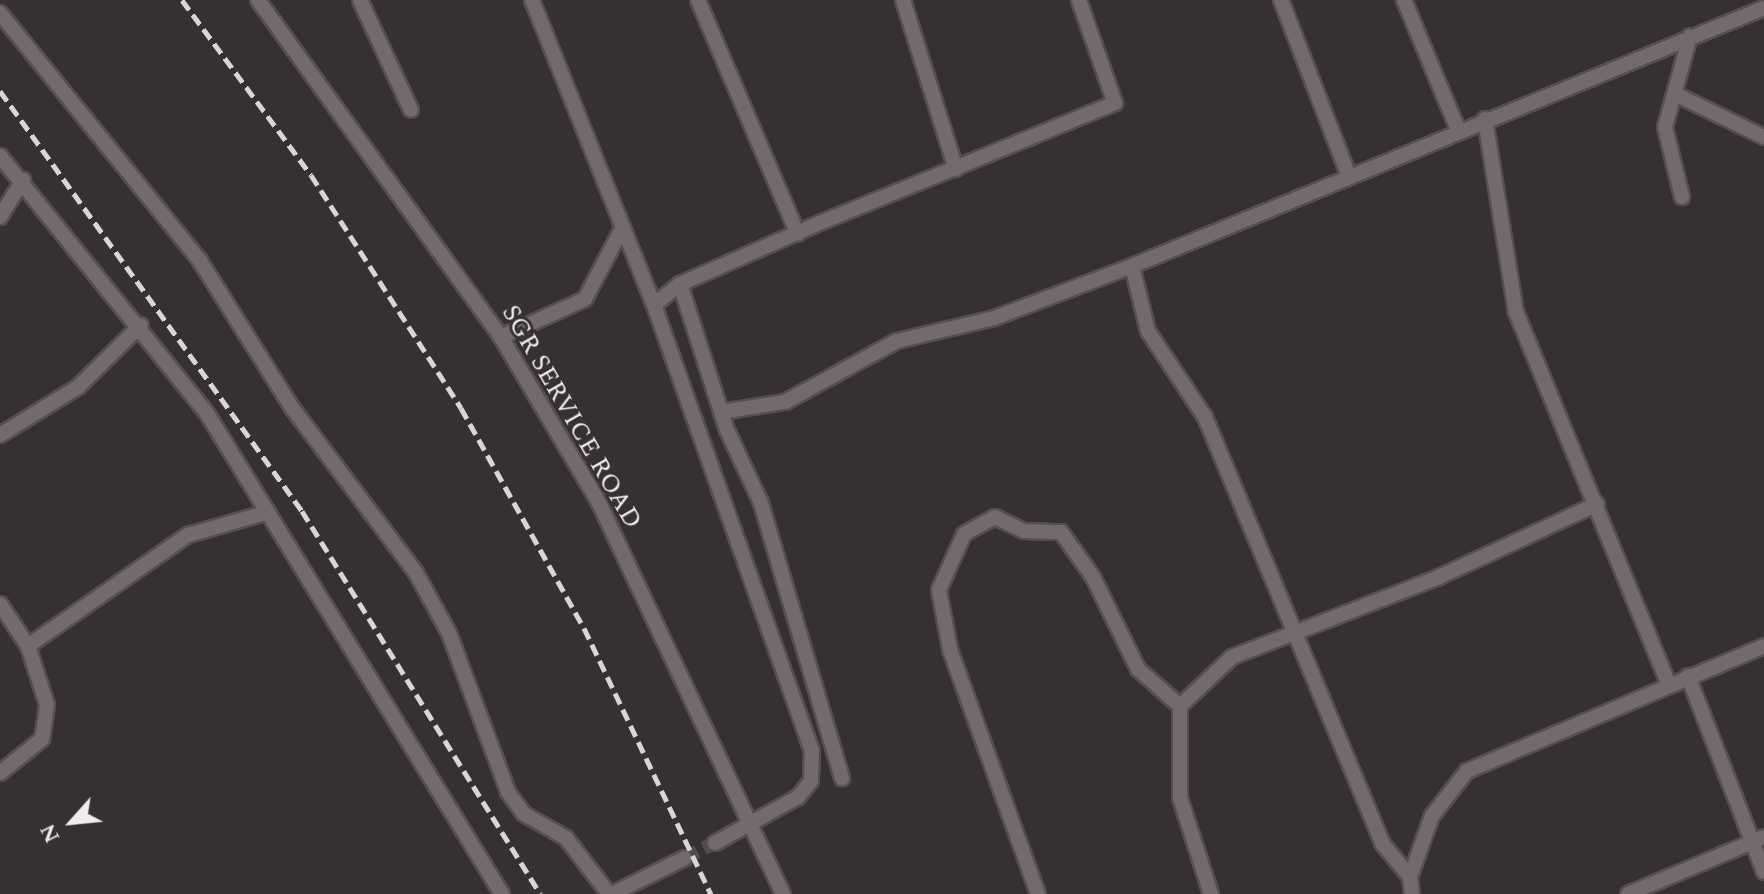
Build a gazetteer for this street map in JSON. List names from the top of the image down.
{
  "streets": {
    "street": ["SGR SERVICE ROAD"]
  },
  "north": "bottom left"
}
